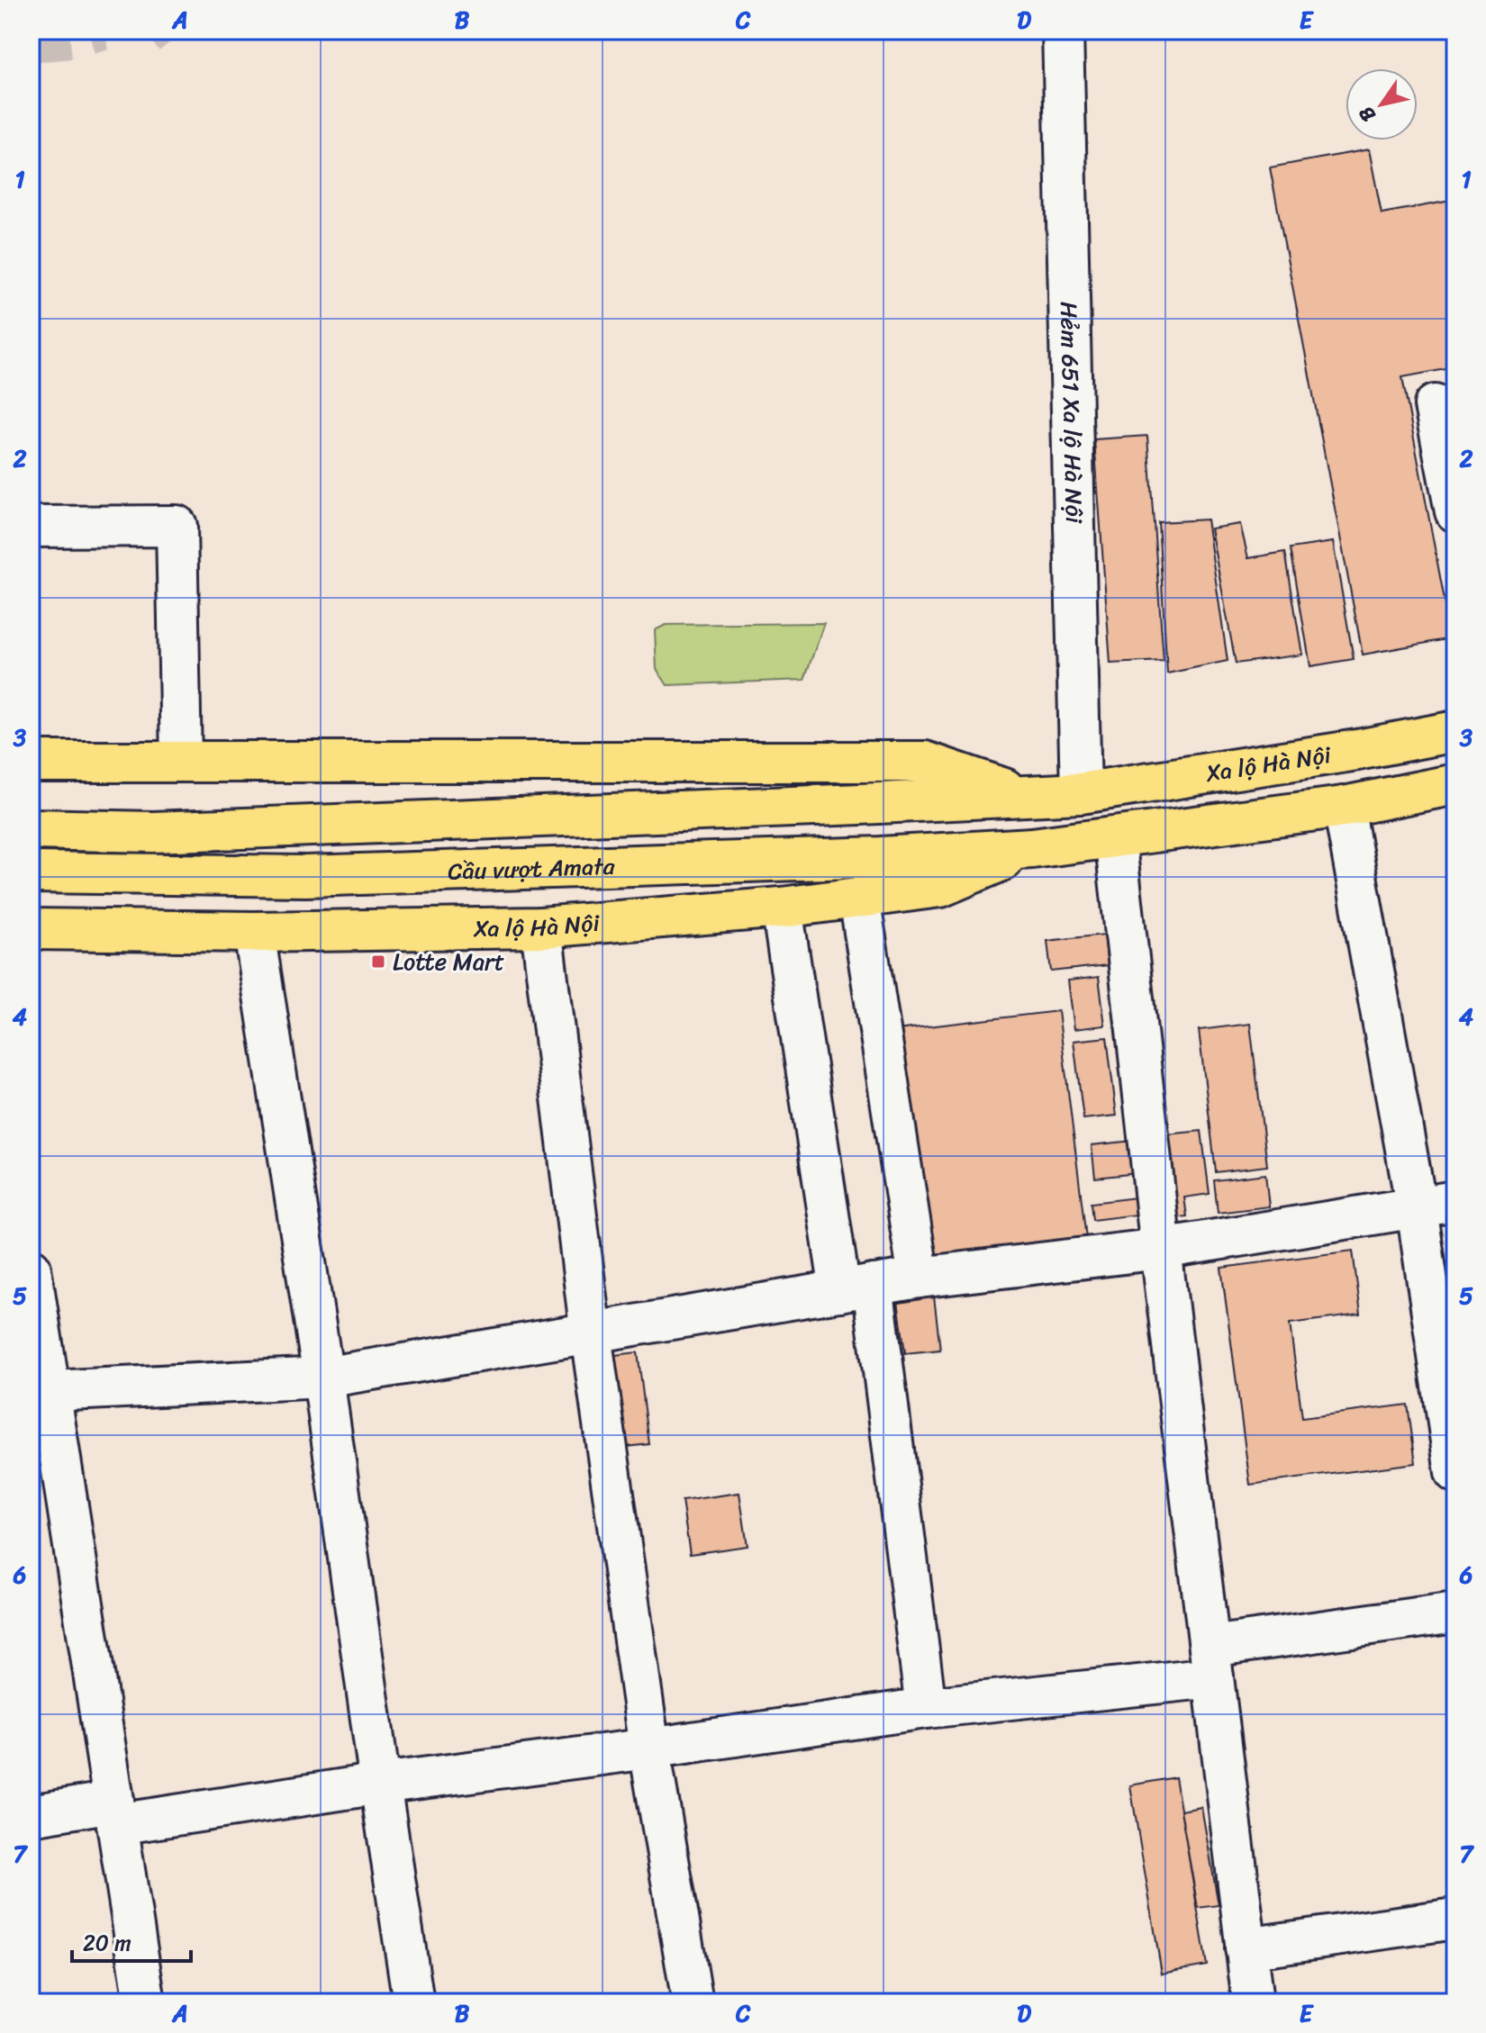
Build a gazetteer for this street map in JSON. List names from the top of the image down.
{
  "streets": {
    "highway": ["Xa lộ Hà Nội", "Cầu vượt Amata"],
    "street": ["Hẻm 651 Xa lộ Hà Nội"]
  },
  "crossings": [
    ["Hẻm 651 Xa lộ Hà Nội", "Xa lộ Hà Nội"],
    ["Xa lộ Hà Nội", "Cầu vượt Amata"]
  ],
  "places": {
    "transit": ["Lotte Mart"]
  },
  "scale_bar": "20 m",
  "north": "bottom left",
  "grid": {
    "columns": [
      "A",
      "B",
      "C",
      "D",
      "E"
    ],
    "rows": [
      "1",
      "2",
      "3",
      "4",
      "5",
      "6",
      "7"
    ]
  }
}
